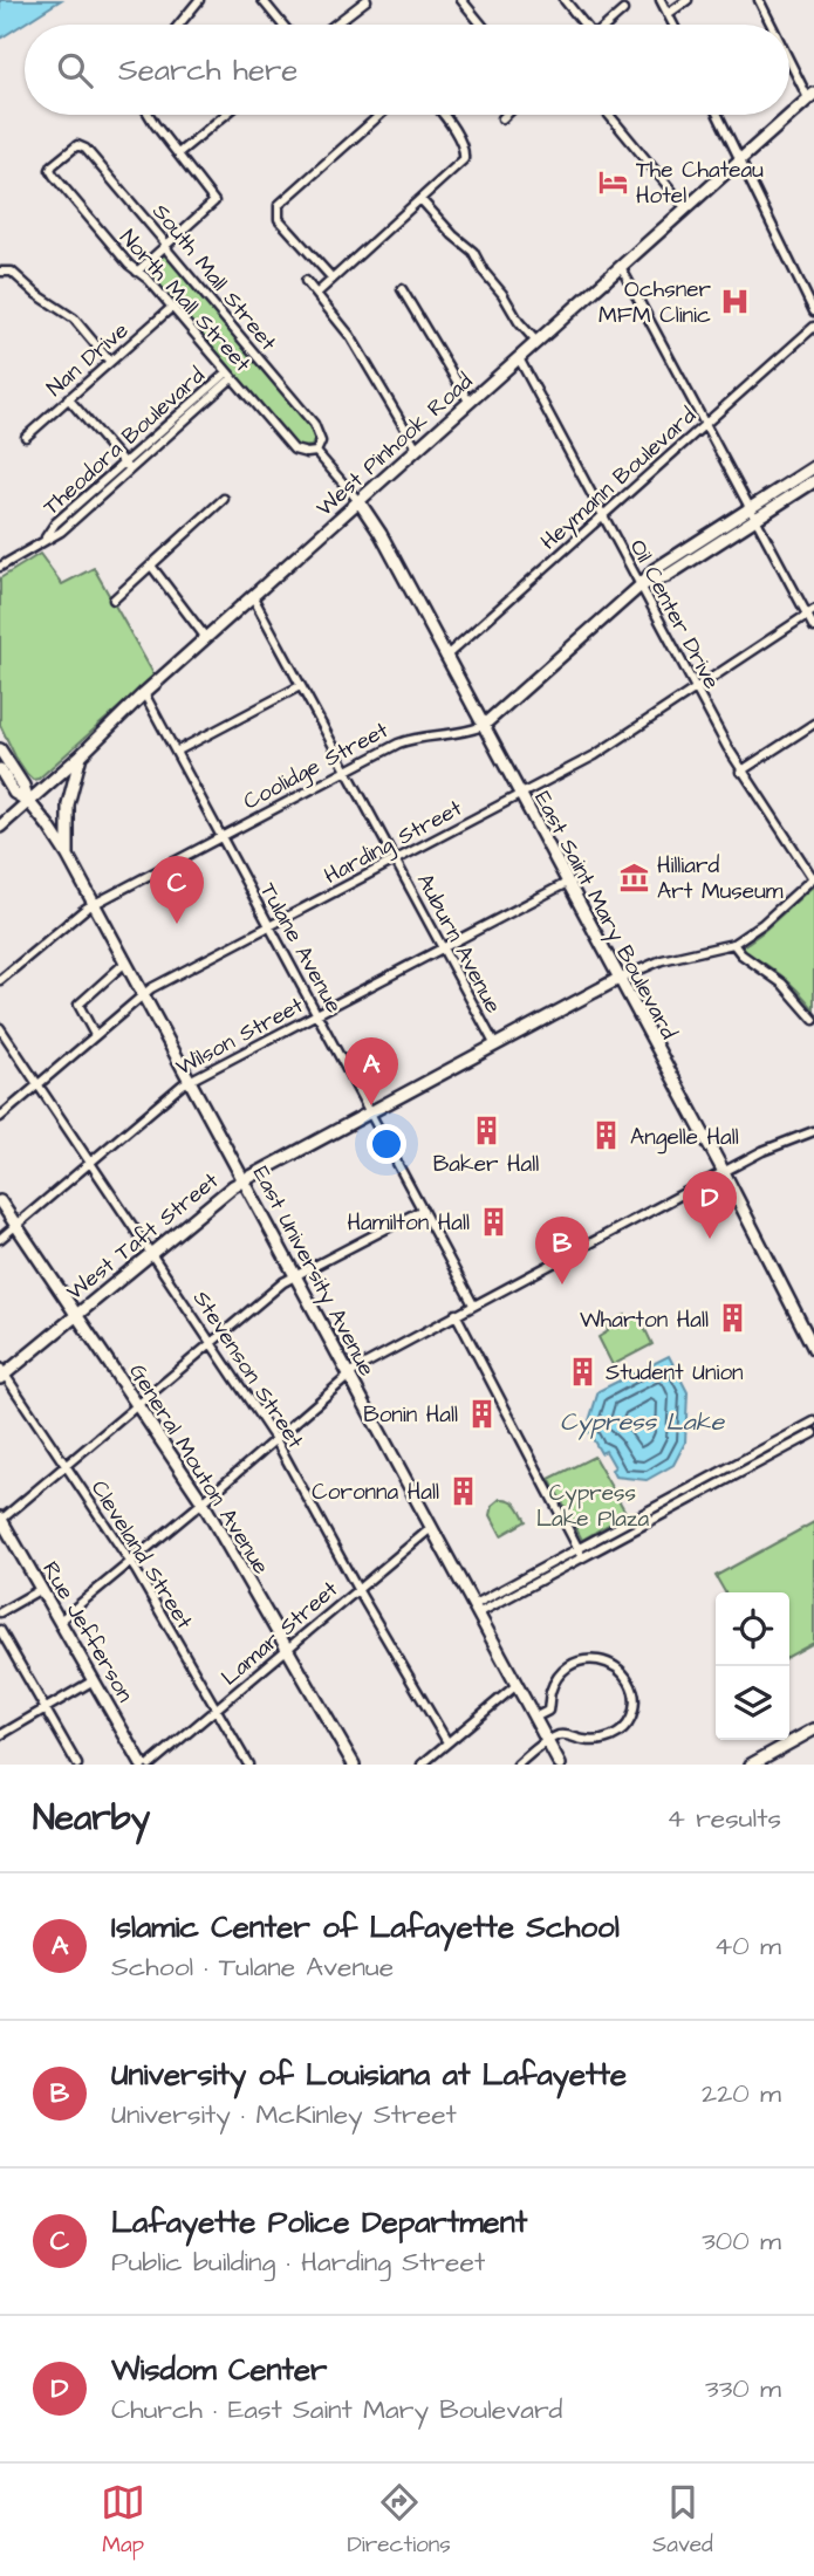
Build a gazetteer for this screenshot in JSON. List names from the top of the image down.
{
  "streets": {
    "street": [
      "South Mall Street",
      "North Mall Street",
      "Nan Drive",
      "Theodora Boulevard",
      "West Pinhook Road",
      "Heymann Boulevard",
      "Oil Center Drive",
      "Coolidge Street",
      "Harding Street",
      "East Saint Mary Boulevard",
      "Auburn Avenue",
      "Tulane Avenue",
      "Wilson Street",
      "West Taft Street",
      "East University Avenue",
      "Stevenson Street",
      "General Mouton Avenue",
      "Cleveland Street",
      "Rue Jefferson",
      "Lamar Street"
    ]
  },
  "crossings": [
    ["South Mall Street", "North Mall Street"],
    ["North Mall Street", "Nan Drive"],
    ["North Mall Street", "Theodora Boulevard"],
    ["West Pinhook Road", "Oil Center Drive"],
    ["West Pinhook Road", "East Saint Mary Boulevard"],
    ["West Pinhook Road", "Auburn Avenue"],
    ["West Pinhook Road", "Tulane Avenue"],
    ["West Pinhook Road", "East University Avenue"],
    ["Heymann Boulevard", "Oil Center Drive"],
    ["Heymann Boulevard", "East Saint Mary Boulevard"],
    ["Oil Center Drive", "Coolidge Street"],
    ["Oil Center Drive", "Harding Street"],
    ["Coolidge Street", "East Saint Mary Boulevard"],
    ["Coolidge Street", "Auburn Avenue"],
    ["Coolidge Street", "Tulane Avenue"],
    ["Coolidge Street", "East University Avenue"],
    ["Harding Street", "East Saint Mary Boulevard"],
    ["Harding Street", "Auburn Avenue"],
    ["Harding Street", "Tulane Avenue"],
    ["Harding Street", "East University Avenue"],
    ["Harding Street", "Stevenson Street"],
    ["East Saint Mary Boulevard", "Wilson Street"],
    ["East Saint Mary Boulevard", "West Taft Street"],
    ["Auburn Avenue", "Wilson Street"],
    ["Auburn Avenue", "West Taft Street"],
    ["Tulane Avenue", "Wilson Street"],
    ["Tulane Avenue", "West Taft Street"],
    ["Wilson Street", "East University Avenue"],
    ["Wilson Street", "Stevenson Street"],
    ["Wilson Street", "General Mouton Avenue"],
    ["West Taft Street", "East University Avenue"],
    ["West Taft Street", "Stevenson Street"],
    ["West Taft Street", "General Mouton Avenue"],
    ["West Taft Street", "Cleveland Street"],
    ["East University Avenue", "Lamar Street"],
    ["Stevenson Street", "Lamar Street"],
    ["General Mouton Avenue", "Lamar Street"],
    ["Cleveland Street", "Lamar Street"]
  ],
  "water": ["Cypress Lake"],
  "parks": ["Cypress Lake Plaza"],
  "places": {
    "hotel": ["The Chateau Hotel"],
    "hospital": ["Ochsner MFM Clinic"],
    "museum": ["Hilliard Art Museum"],
    "building": [
      "Baker Hall",
      "Angelle Hall",
      "Hamilton Hall",
      "Wharton Hall",
      "Student Union",
      "Bonin Hall",
      "Coronna Hall"
    ]
  },
  "page": {
    "search": "Search here",
    "pins": [
      "C",
      "A",
      "D",
      "B"
    ],
    "heading": ["Nearby", "4 results"],
    "list": [
      {
        "mark": "A",
        "name": "Islamic Center of Lafayette School",
        "note": "School · Tulane Avenue",
        "value": "40 m"
      },
      {
        "mark": "B",
        "name": "University of Louisiana at Lafayette",
        "note": "University · McKinley Street",
        "value": "220 m"
      },
      {
        "mark": "C",
        "name": "Lafayette Police Department",
        "note": "Public building · Harding Street",
        "value": "300 m"
      },
      {
        "mark": "D",
        "name": "Wisdom Center",
        "note": "Church · East Saint Mary Boulevard",
        "value": "330 m"
      }
    ],
    "nav": ["Map", "Directions", "Saved"]
  }
}
